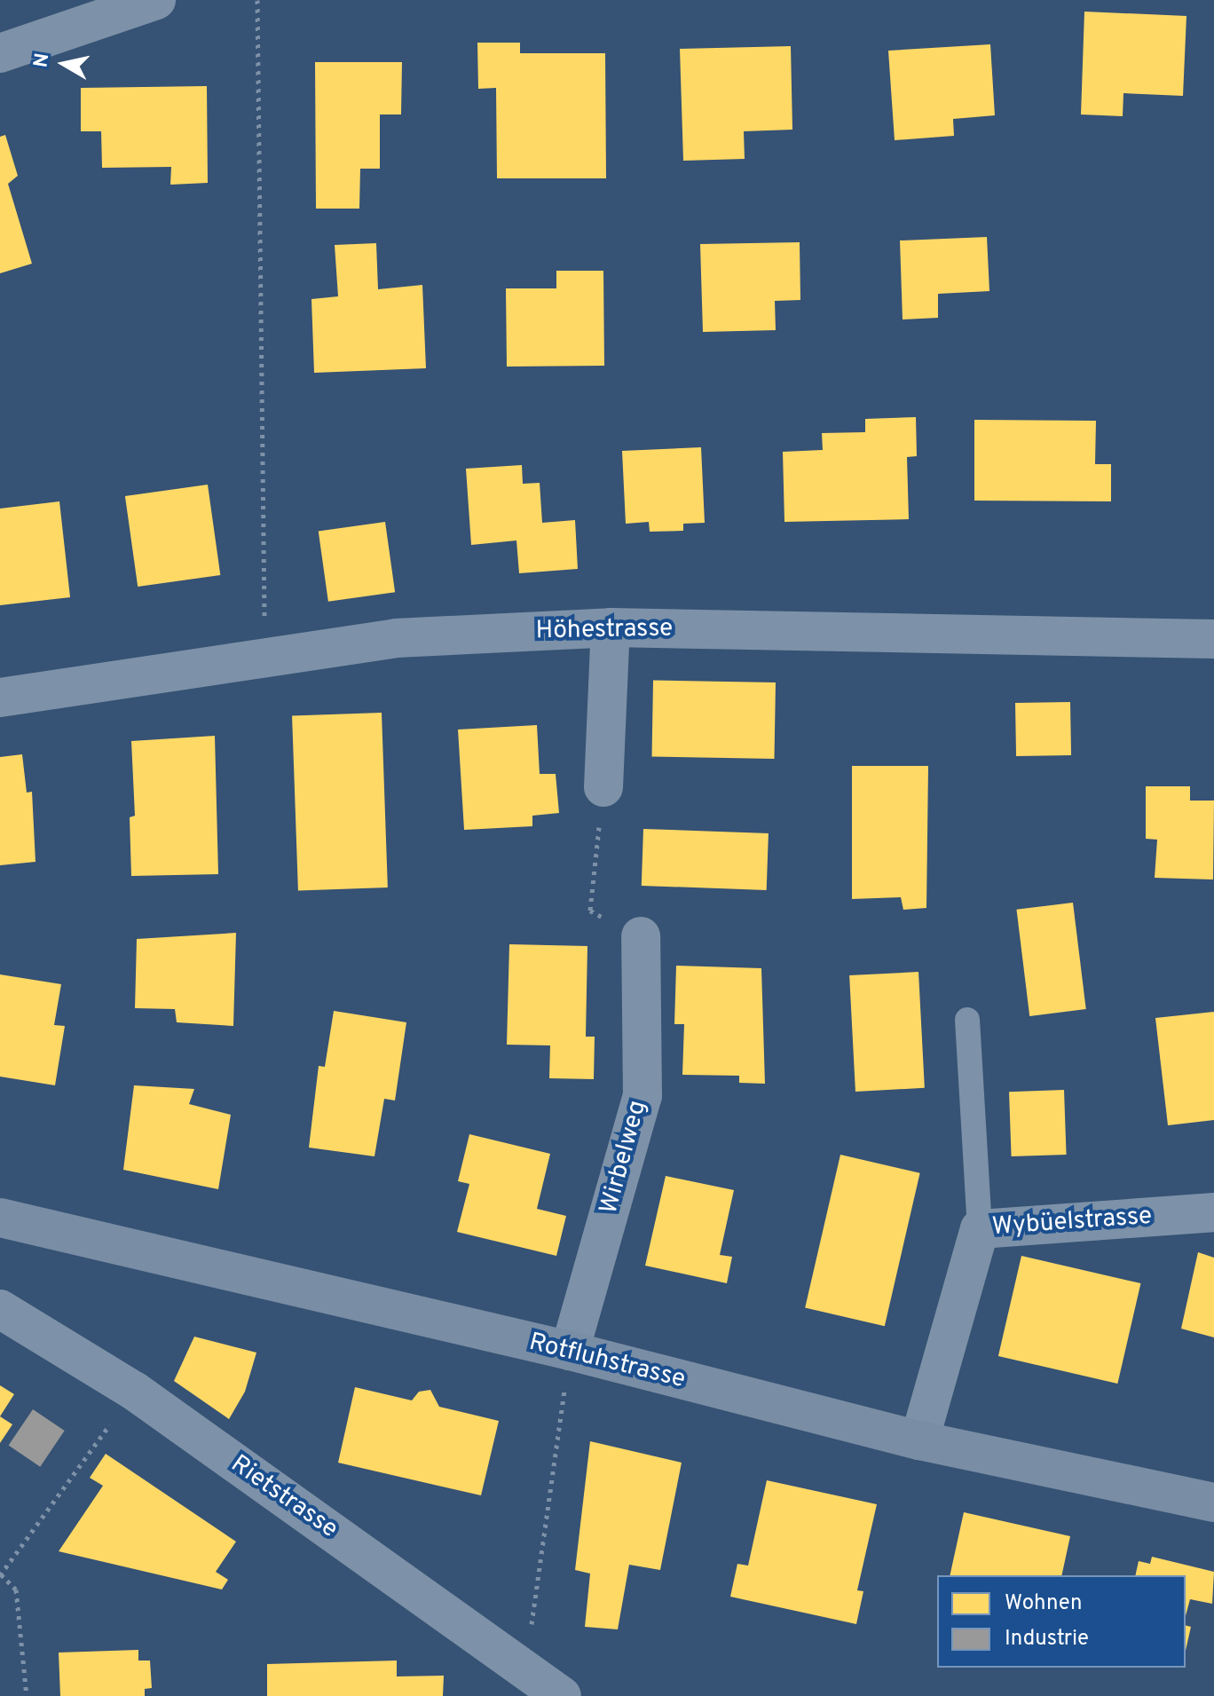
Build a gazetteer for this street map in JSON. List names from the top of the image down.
{
  "streets": {
    "main road": ["Rotfluhstrasse"],
    "street": [
      "Höhestrasse",
      "Wirbelweg",
      "Wybüelstrasse",
      "Rietstrasse"
    ]
  },
  "crossings": [
    ["Wirbelweg", "Rotfluhstrasse"],
    ["Wybüelstrasse", "Rotfluhstrasse"]
  ],
  "legend": ["Wohnen", "Industrie"],
  "north": "left"
}
